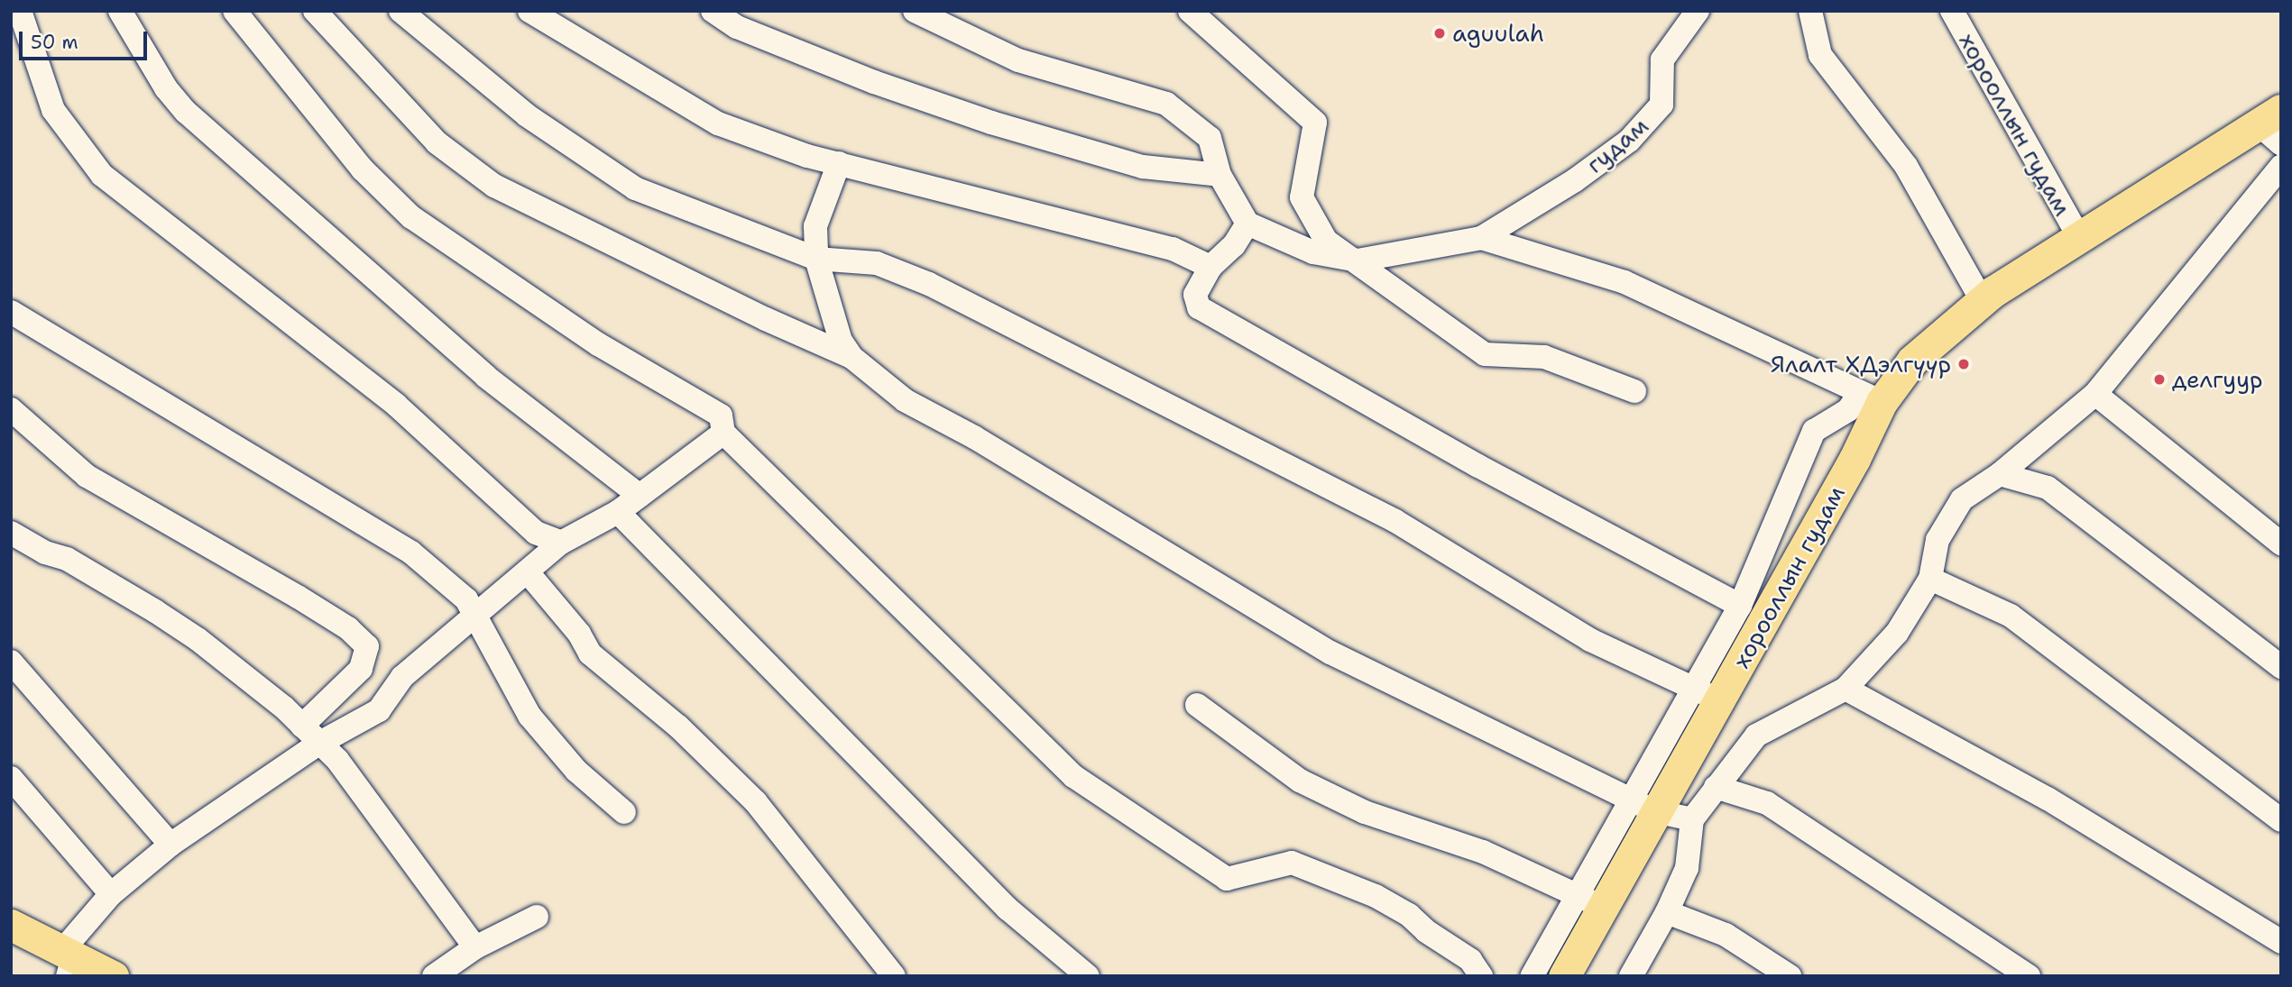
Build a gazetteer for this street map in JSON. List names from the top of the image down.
{
  "streets": {
    "main road": ["хорооллын гудам"],
    "street": ["гудам"]
  },
  "places": ["aguulah", "Ялалт ХДэлгүүр", "делгуур"],
  "scale_bar": "50 m"
}
